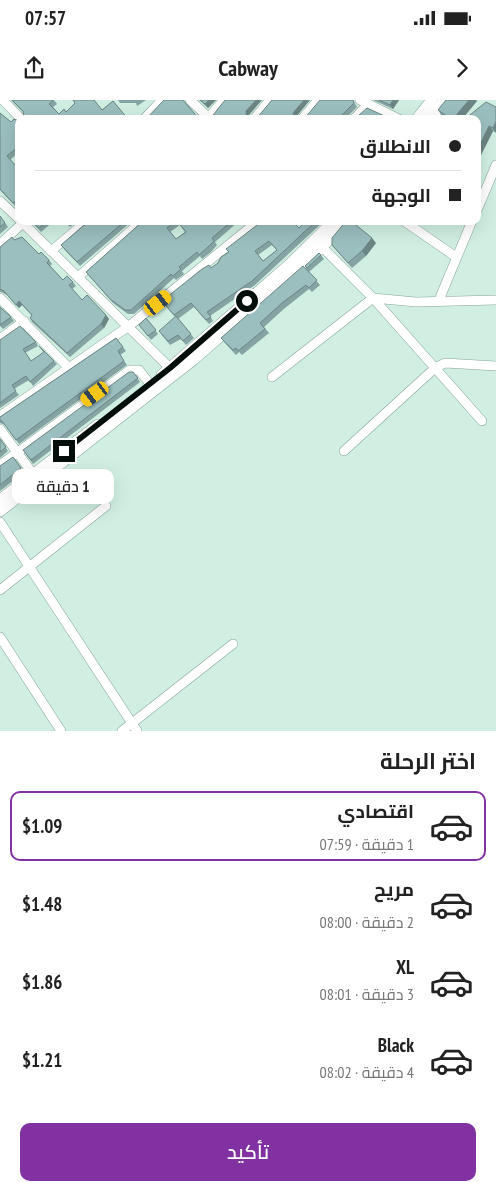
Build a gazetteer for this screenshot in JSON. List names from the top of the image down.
{
  "page": {
    "status": "07:57",
    "header": "Cabway",
    "banner": ["الانطلاق", "الوجهة"],
    "bubble": "1 دقيقة",
    "heading": "اختر الرحلة",
    "list": [
      {
        "name": "اقتصادي",
        "note": "1 دقيقة · 07:59",
        "value": "$1.09"
      },
      {
        "name": "مريح",
        "note": "2 دقيقة · 08:00",
        "value": "$1.48"
      },
      {
        "name": "XL",
        "note": "3 دقيقة · 08:01",
        "value": "$1.86"
      },
      {
        "name": "Black",
        "note": "4 دقيقة · 08:02",
        "value": "$1.21"
      }
    ],
    "buttons": "تأكيد"
  }
}
